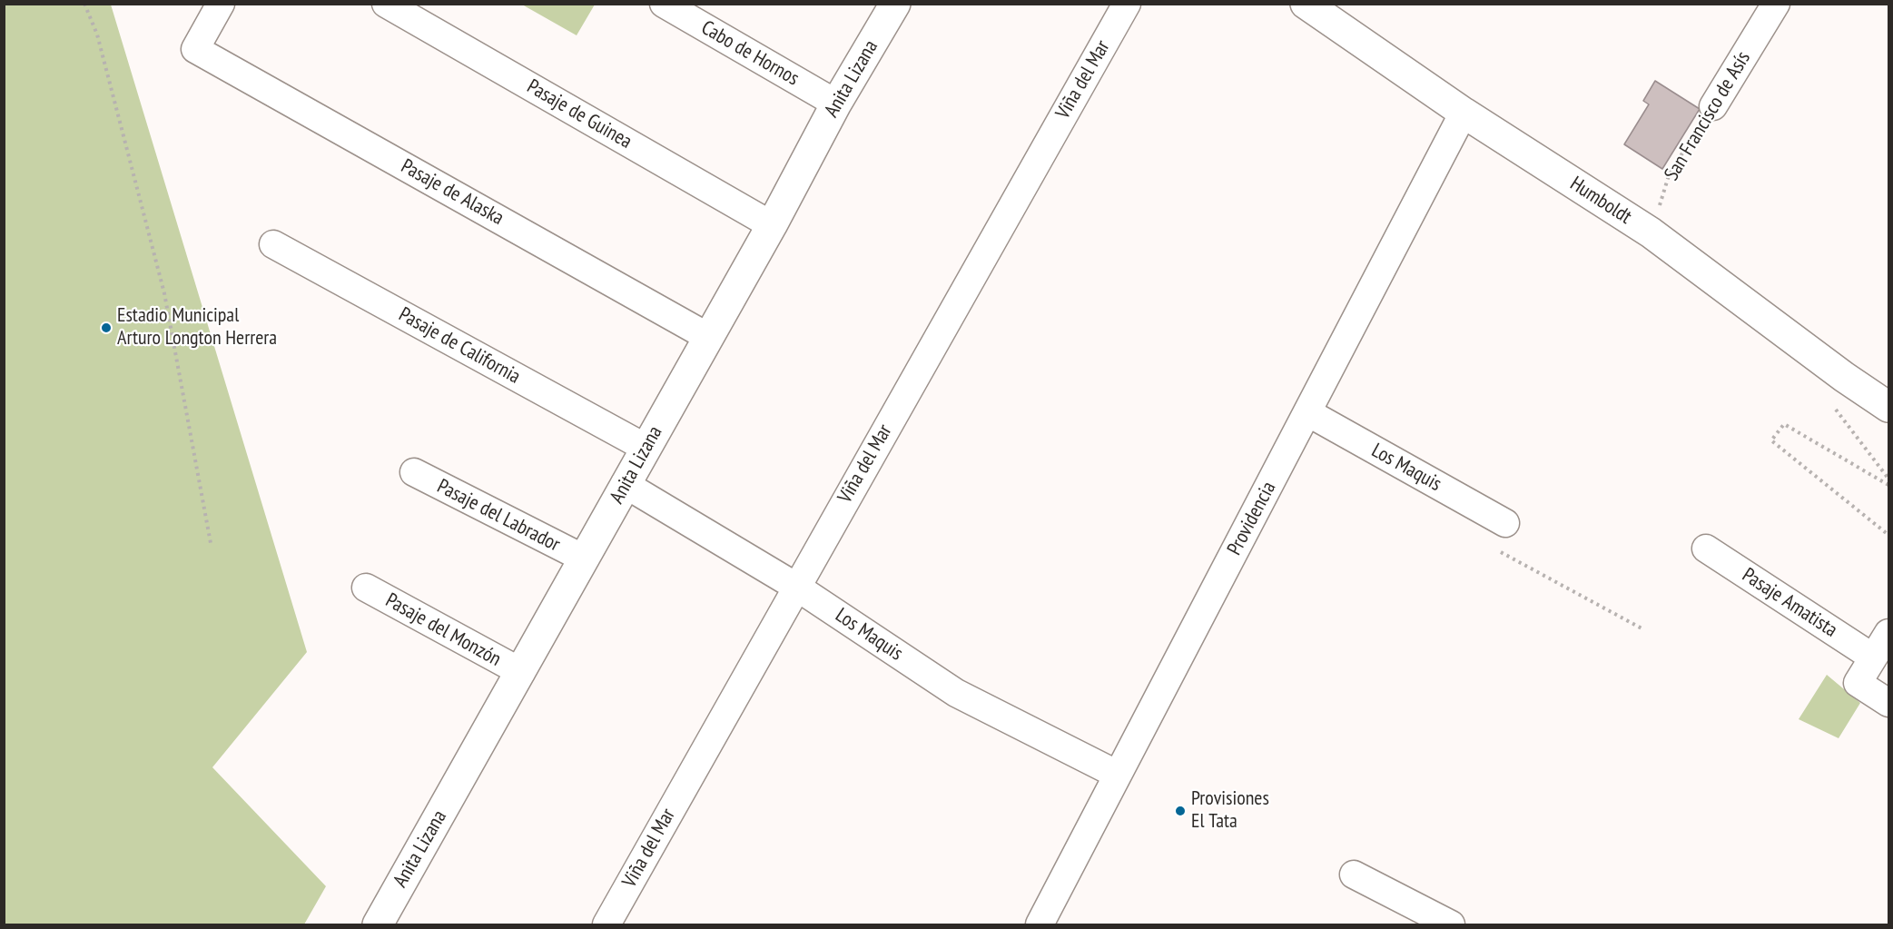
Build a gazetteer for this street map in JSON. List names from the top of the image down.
{
  "streets": {
    "main road": ["Anita Lizana", "Humboldt"],
    "street": [
      "Cabo de Hornos",
      "Viña del Mar",
      "Pasaje de Guinea",
      "San Francisco de Asís",
      "Pasaje de Alaska",
      "Pasaje de California",
      "Los Maquis",
      "Pasaje del Labrador",
      "Providencia",
      "Pasaje Amatista",
      "Pasaje del Monzón"
    ]
  },
  "crossings": [
    ["Cabo de Hornos", "Anita Lizana"],
    ["Anita Lizana", "Pasaje de Guinea"],
    ["Anita Lizana", "Pasaje de Alaska"],
    ["Anita Lizana", "Pasaje de California"],
    ["Anita Lizana", "Los Maquis"],
    ["Anita Lizana", "Pasaje del Labrador"],
    ["Anita Lizana", "Pasaje del Monzón"],
    ["Viña del Mar", "Los Maquis"],
    ["San Francisco de Asís", "Humboldt"],
    ["Humboldt", "Providencia"],
    ["Los Maquis", "Providencia"]
  ],
  "places": ["Estadio Municipal Arturo Longton Herrera", "Provisiones El Tata"]
}
